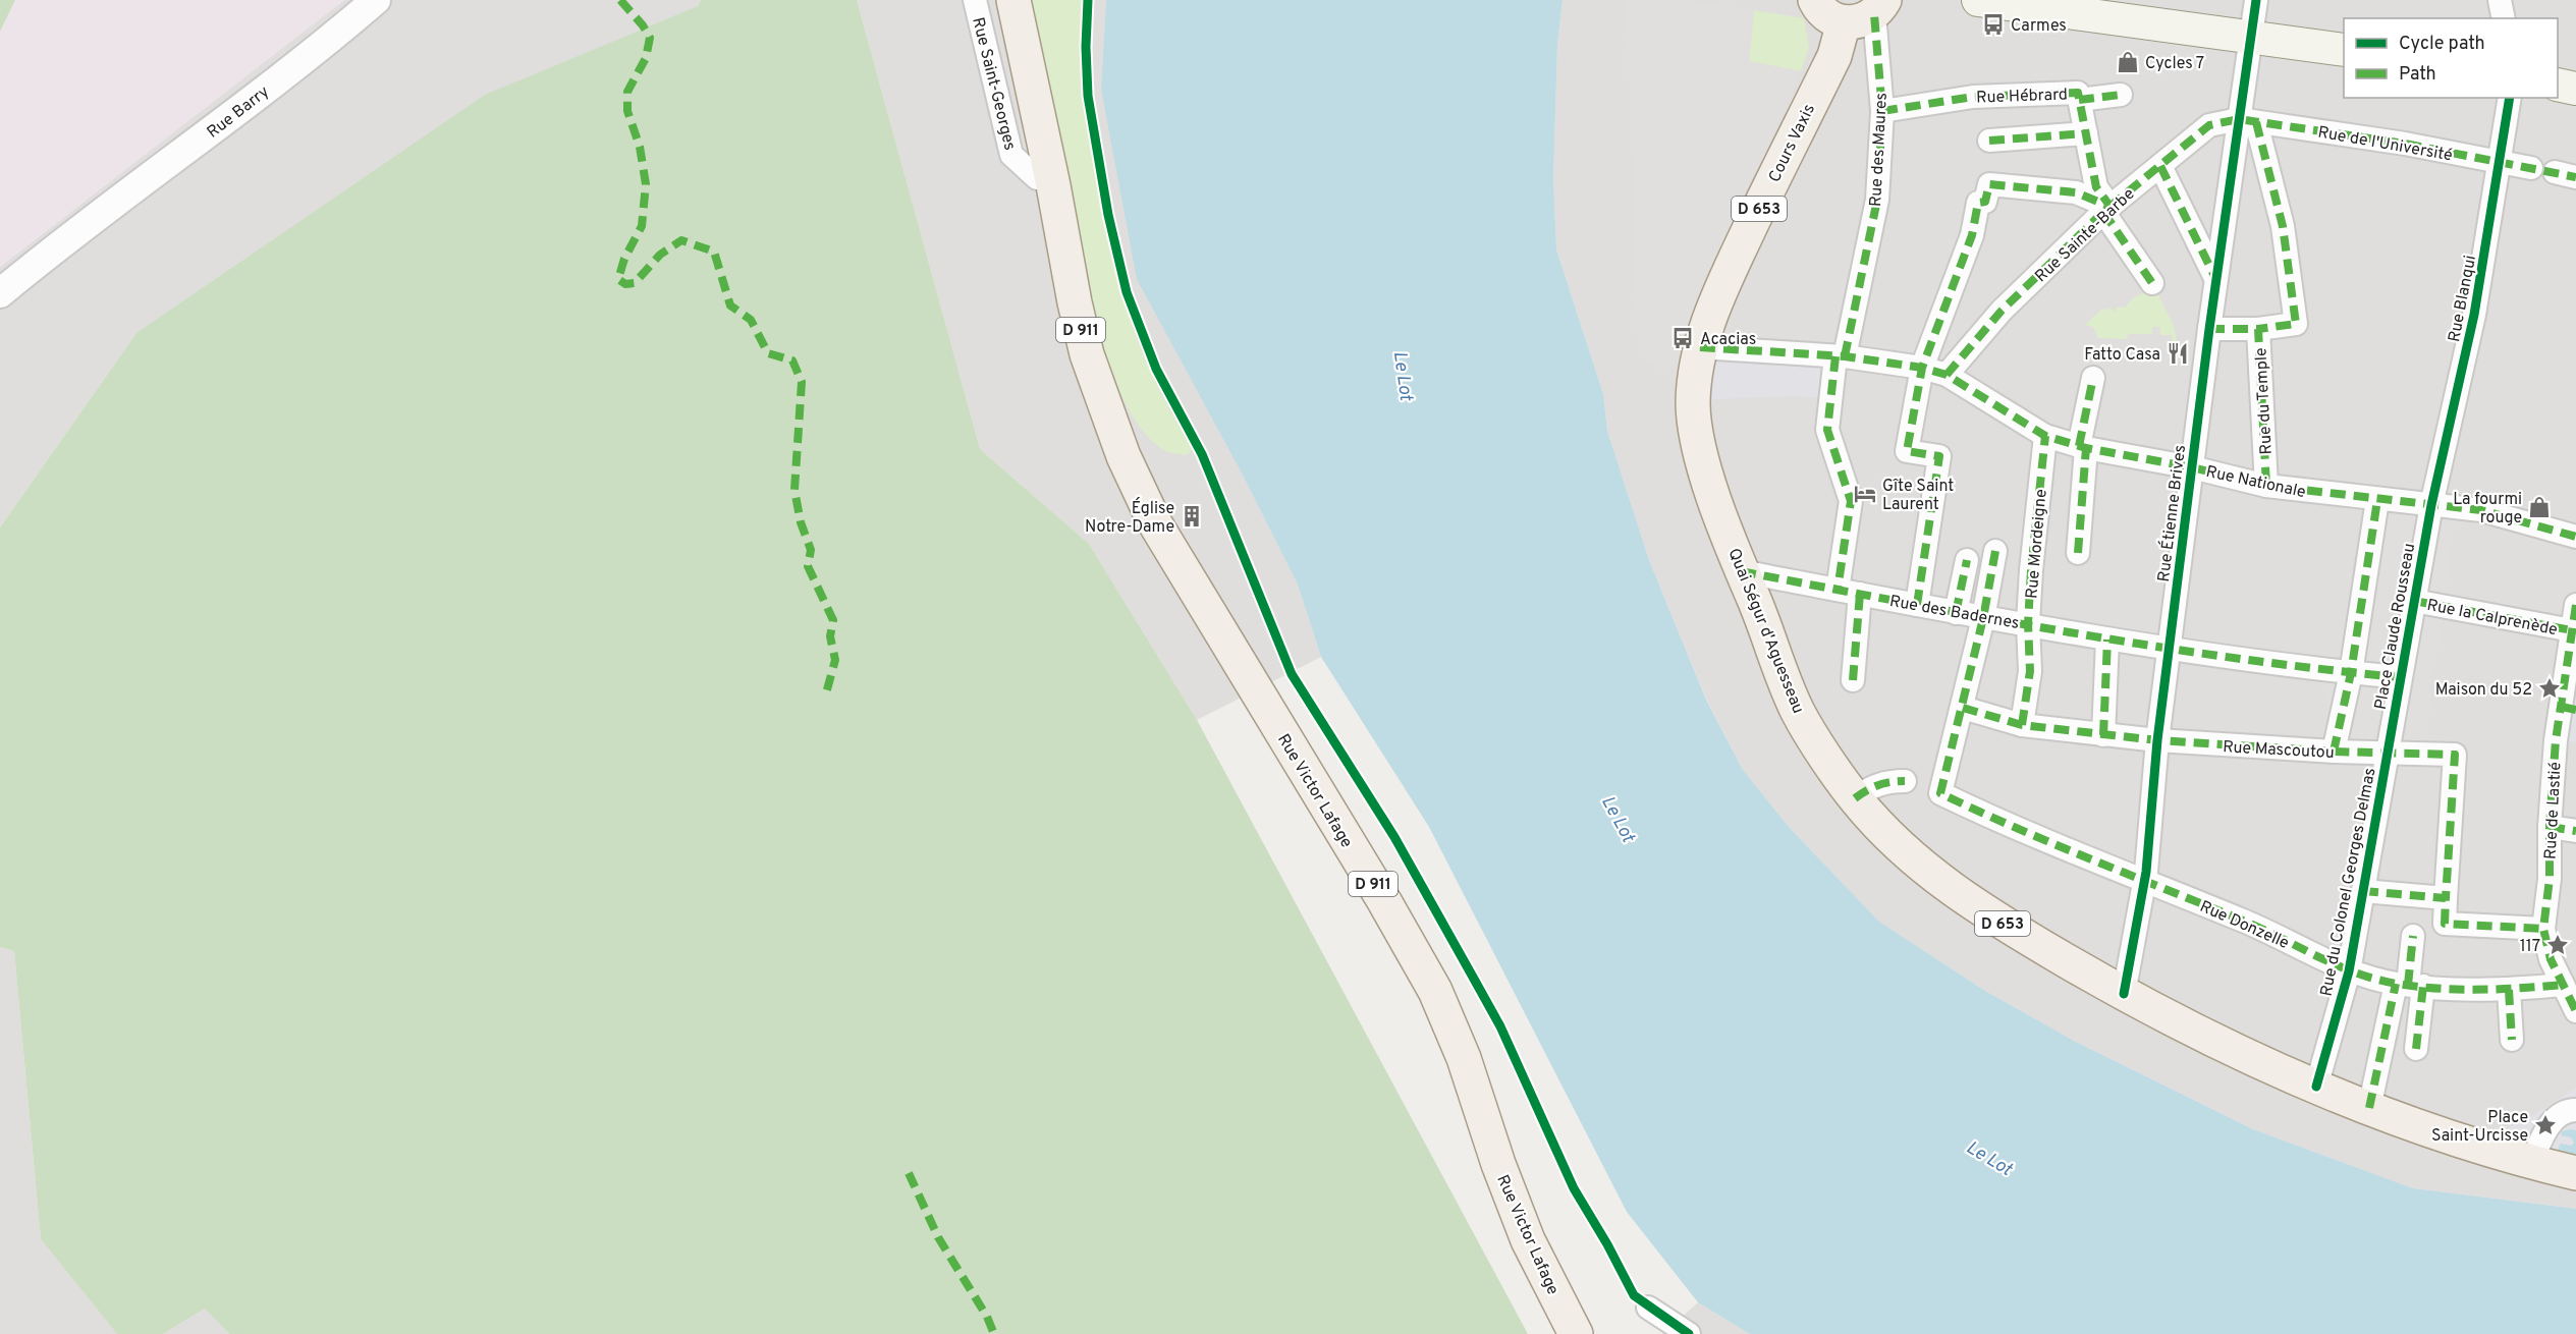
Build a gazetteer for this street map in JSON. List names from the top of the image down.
{
  "streets": {
    "main road": [
      "Rue Saint-Georges",
      "Cours Vaxis",
      "D 653",
      "D 911",
      "Quai Ségur d'Aguesseau",
      "Rue Victor Lafage"
    ],
    "street": [
      "Rue Hébrard",
      "Rue Barry",
      "Rue de l'Université",
      "Rue des Maures",
      "Rue Sainte-Barbe",
      "Rue Blanqui",
      "Rue du Temple",
      "Rue Nationale",
      "Rue Étienne Brives",
      "Rue Mordeigne",
      "Rue des Badernes",
      "Rue la Calprenède",
      "Place Claude Rousseau",
      "Rue Mascoutou",
      "Rue de Lastié",
      "Rue du Colonel Georges Delmas",
      "Rue Donzelle"
    ]
  },
  "crossings": [
    ["Rue Saint-Georges", "Rue Victor Lafage"],
    ["Rue Hébrard", "Rue des Maures"],
    ["Rue Hébrard", "Rue Sainte-Barbe"],
    ["Cours Vaxis", "Rue des Maures"],
    ["Cours Vaxis", "Rue Nationale"],
    ["Cours Vaxis", "Quai Ségur d'Aguesseau"],
    ["Rue de l'Université", "Rue Sainte-Barbe"],
    ["Rue de l'Université", "Rue Blanqui"],
    ["Rue de l'Université", "Rue Étienne Brives"],
    ["Rue des Maures", "Rue Nationale"],
    ["Rue des Maures", "Rue des Badernes"],
    ["Rue Sainte-Barbe", "Rue Nationale"],
    ["Rue Sainte-Barbe", "Rue Étienne Brives"],
    ["Rue Blanqui", "Rue Nationale"],
    ["Rue Blanqui", "Place Claude Rousseau"],
    ["Rue du Temple", "Rue Nationale"],
    ["Rue du Temple", "Rue Étienne Brives"],
    ["Rue Nationale", "Rue Étienne Brives"],
    ["Rue Nationale", "Rue Mordeigne"],
    ["Rue Nationale", "Place Claude Rousseau"],
    ["Rue Étienne Brives", "Rue des Badernes"],
    ["Rue Étienne Brives", "Place Claude Rousseau"],
    ["Rue Étienne Brives", "Quai Ségur d'Aguesseau"],
    ["Rue Étienne Brives", "Rue Mascoutou"],
    ["Rue Étienne Brives", "Rue Donzelle"],
    ["Rue Mordeigne", "Rue des Badernes"],
    ["Rue Mordeigne", "Rue Mascoutou"],
    ["Rue des Badernes", "Place Claude Rousseau"],
    ["Rue des Badernes", "Quai Ségur d'Aguesseau"],
    ["Rue la Calprenède", "Place Claude Rousseau"],
    ["Rue la Calprenède", "Rue de Lastié"],
    ["Place Claude Rousseau", "Rue Mascoutou"],
    ["Place Claude Rousseau", "Rue du Colonel Georges Delmas"],
    ["Quai Ségur d'Aguesseau", "Rue du Colonel Georges Delmas"],
    ["Rue Mascoutou", "Rue de Lastié"],
    ["Rue Mascoutou", "Rue du Colonel Georges Delmas"],
    ["Rue Mascoutou", "Rue Donzelle"],
    ["Rue de Lastié", "Rue Donzelle"],
    ["Rue du Colonel Georges Delmas", "Rue Donzelle"]
  ],
  "water": ["Le Lot"],
  "places": {
    "bus stop": ["Carmes", "Acacias"],
    "shop": ["Cycles 7", "La fourmi rouge"],
    "restaurant": ["Fatto Casa"],
    "hotel": ["Gîte Saint Laurent"],
    "building": ["Église Notre-Dame"],
    "place": ["Maison du 52", "117", "Place Saint-Urcisse"]
  },
  "legend": ["Cycle path", "Path"]
}
